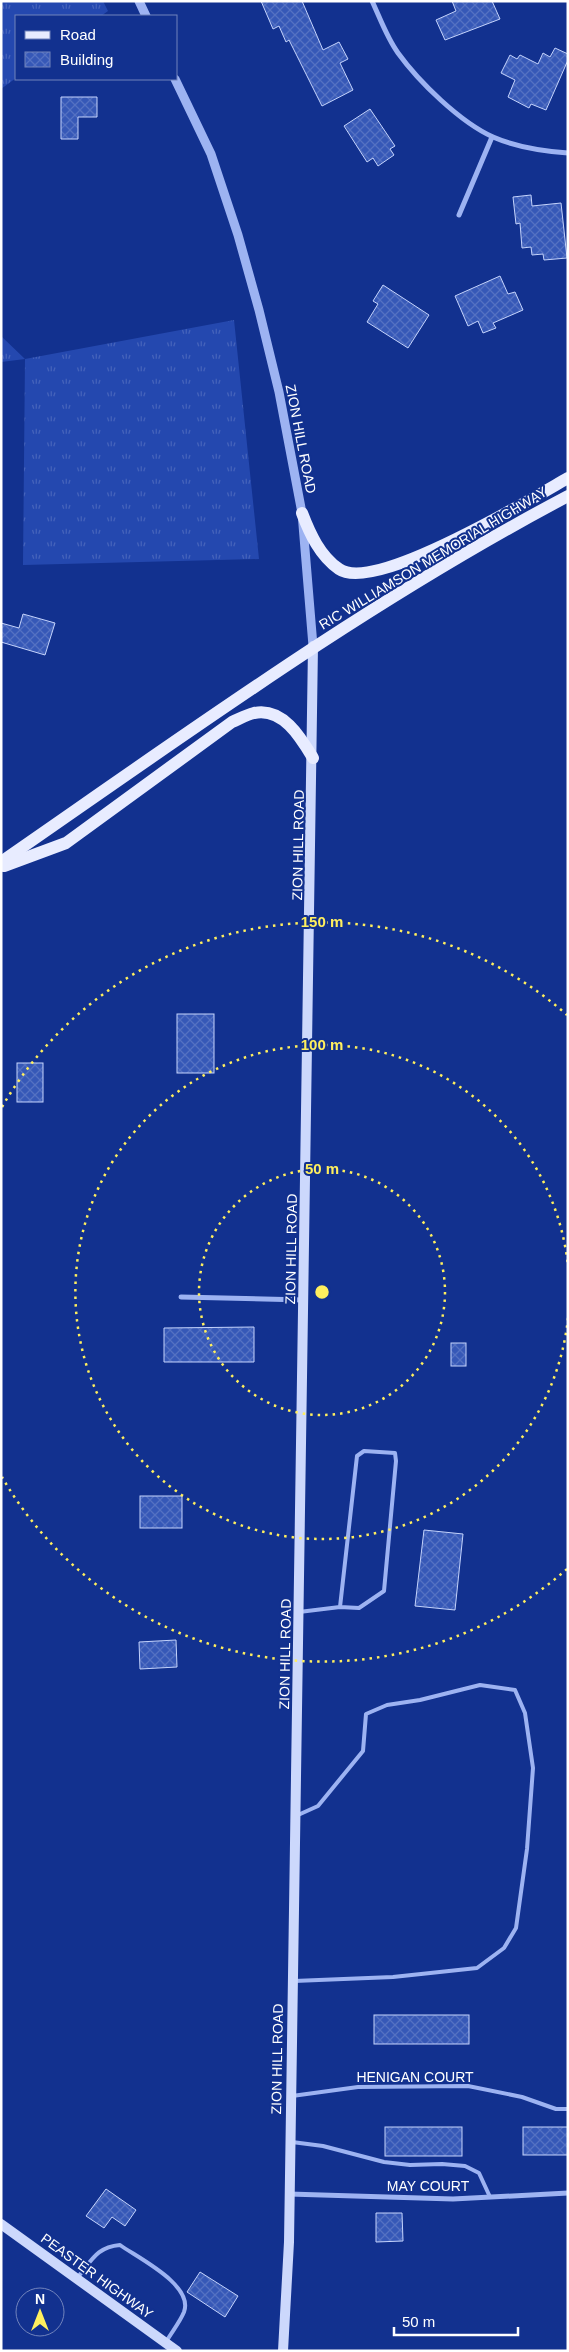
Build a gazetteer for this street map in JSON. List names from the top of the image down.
{
  "streets": {
    "main road": ["ZION HILL ROAD", "RIC WILLIAMSON MEMORIAL HIGHWAY", "PEASTER HIGHWAY"],
    "street": ["MAY COURT"],
    "lane": ["HENIGAN COURT"]
  },
  "crossings": [
    ["ZION HILL ROAD", "RIC WILLIAMSON MEMORIAL HIGHWAY"],
    ["ZION HILL ROAD", "HENIGAN COURT"],
    ["ZION HILL ROAD", "MAY COURT"]
  ],
  "legend": ["Road", "Building"],
  "scale_bar": "50 m",
  "north": "top",
  "rings": ["150 m", "100 m", "50 m"]
}
